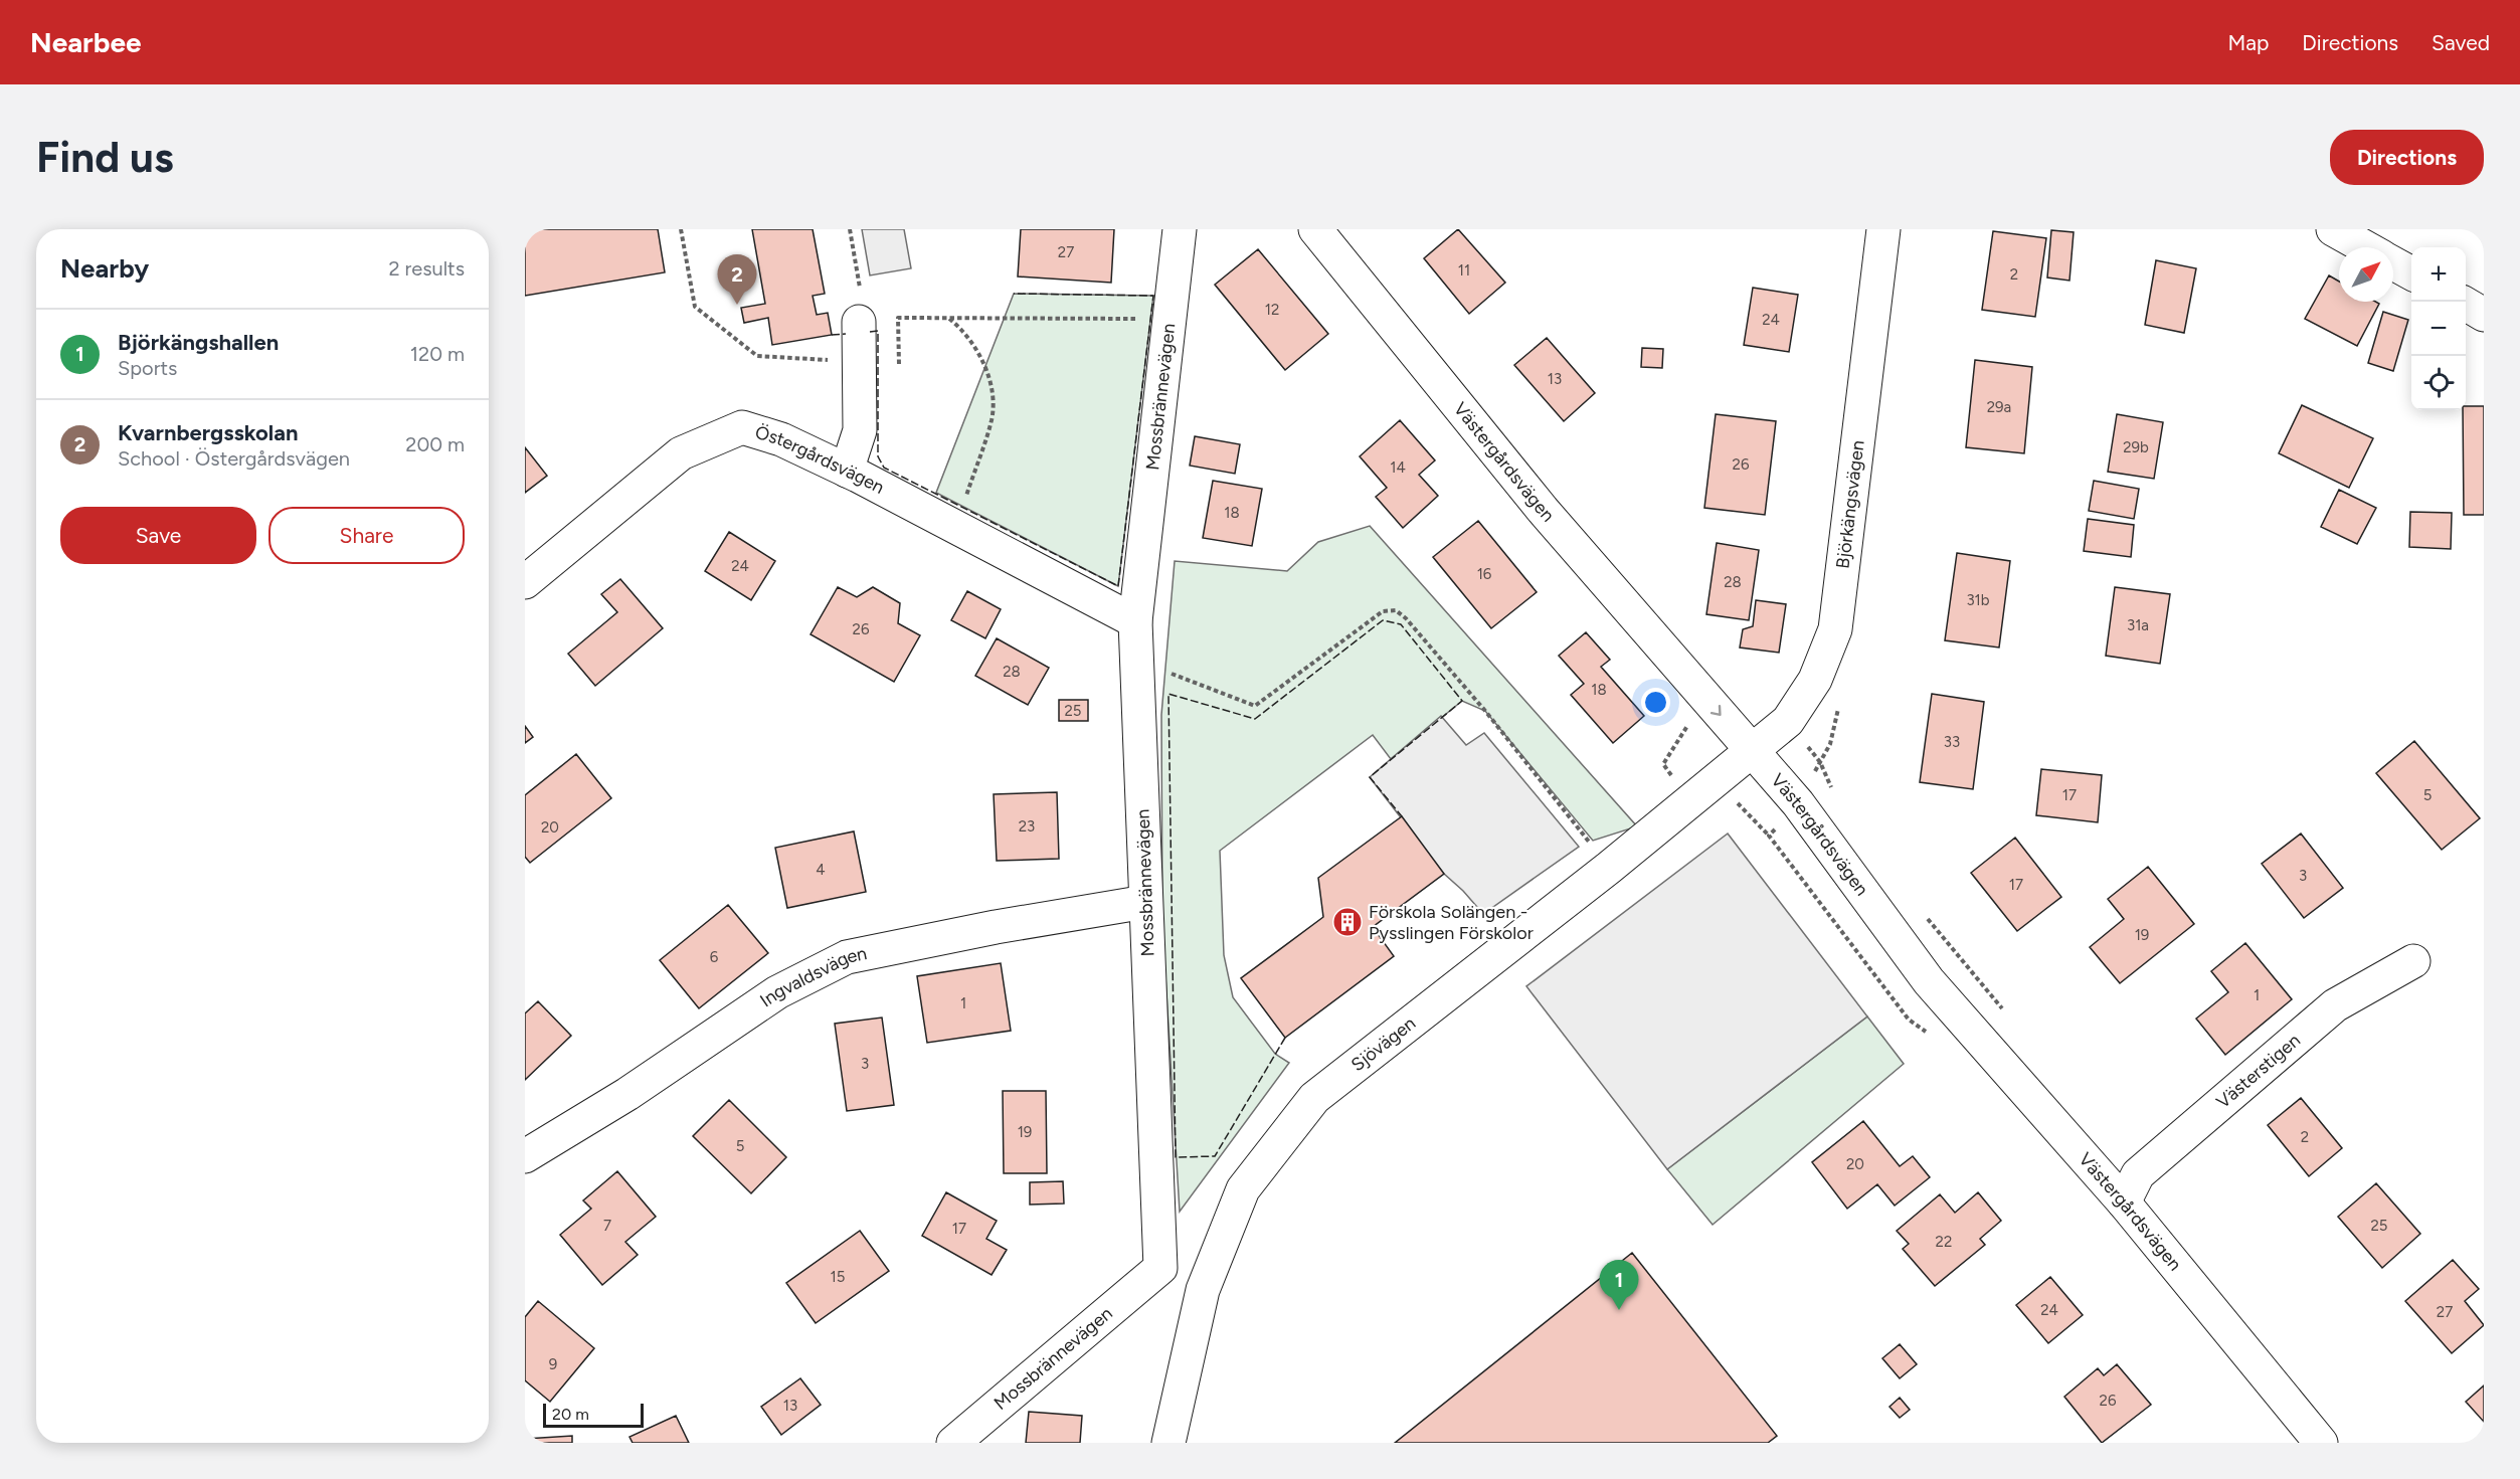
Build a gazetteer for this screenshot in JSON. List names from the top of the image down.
{
  "streets": {
    "street": [
      "Mossbrännevägen",
      "Östergårdsvägen",
      "Västergårdsvägen",
      "Björkängsvägen",
      "Ingvaldsvägen",
      "Sjövägen",
      "Västerstigen"
    ]
  },
  "crossings": [
    ["Mossbrännevägen", "Östergårdsvägen"],
    ["Mossbrännevägen", "Ingvaldsvägen"],
    ["Västergårdsvägen", "Björkängsvägen"],
    ["Västergårdsvägen", "Sjövägen"],
    ["Västergårdsvägen", "Västerstigen"],
    ["Björkängsvägen", "Sjövägen"]
  ],
  "one_way": ["Västergårdsvägen"],
  "places": {
    "building": ["Förskola Solängen - Pysslingen Förskolor"]
  },
  "house_numbers": [
    "27",
    "11",
    "2",
    "12",
    "24",
    "13",
    "29a",
    "29b",
    "26",
    "14",
    "18",
    "24",
    "16",
    "28",
    "31b",
    "31a",
    "26",
    "28",
    "18",
    "25",
    "33",
    "17",
    "5",
    "23",
    "20",
    "4",
    "3",
    "17",
    "19",
    "6",
    "1",
    "1",
    "3",
    "19",
    "2",
    "5",
    "20",
    "7",
    "25",
    "17",
    "22",
    "15",
    "24",
    "27",
    "9",
    "26",
    "13"
  ],
  "scale_bar": "20 m",
  "north": "top right",
  "page": {
    "header": "Nearbee",
    "nav": ["Map", "Directions", "Saved"],
    "buttons": [
      "Directions",
      ["Save", "Share"]
    ],
    "title": "Find us",
    "heading": ["Nearby", "2 results"],
    "map_buttons": ["+", "−"],
    "pins": ["2", "1"],
    "list": [
      {
        "mark": "1",
        "name": "Björkängshallen",
        "note": "Sports",
        "value": "120 m"
      },
      {
        "mark": "2",
        "name": "Kvarnbergsskolan",
        "note": "School · Östergårdsvägen",
        "value": "200 m"
      }
    ],
    "scale": "20 m"
  }
}
